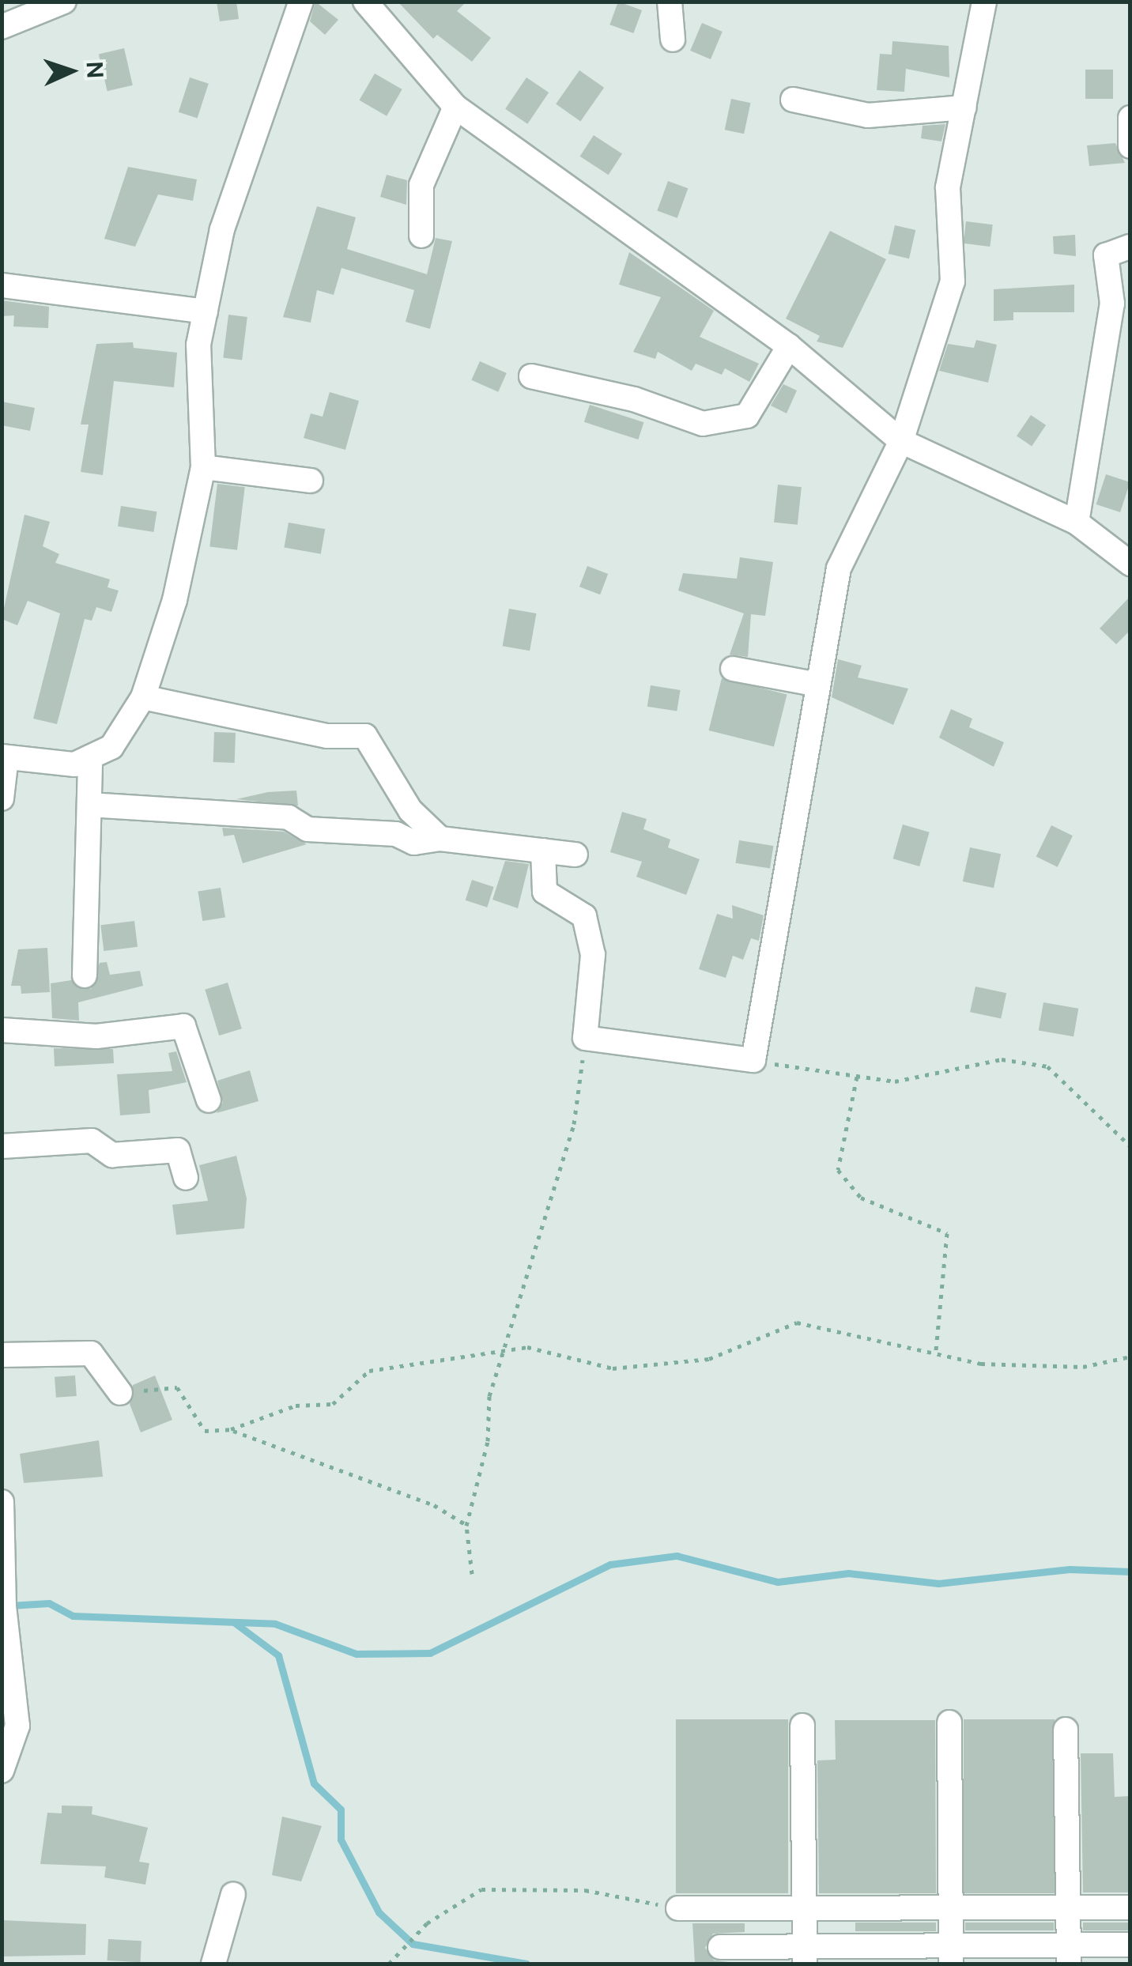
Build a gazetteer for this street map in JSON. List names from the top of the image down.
{
  "north": "right"
}
